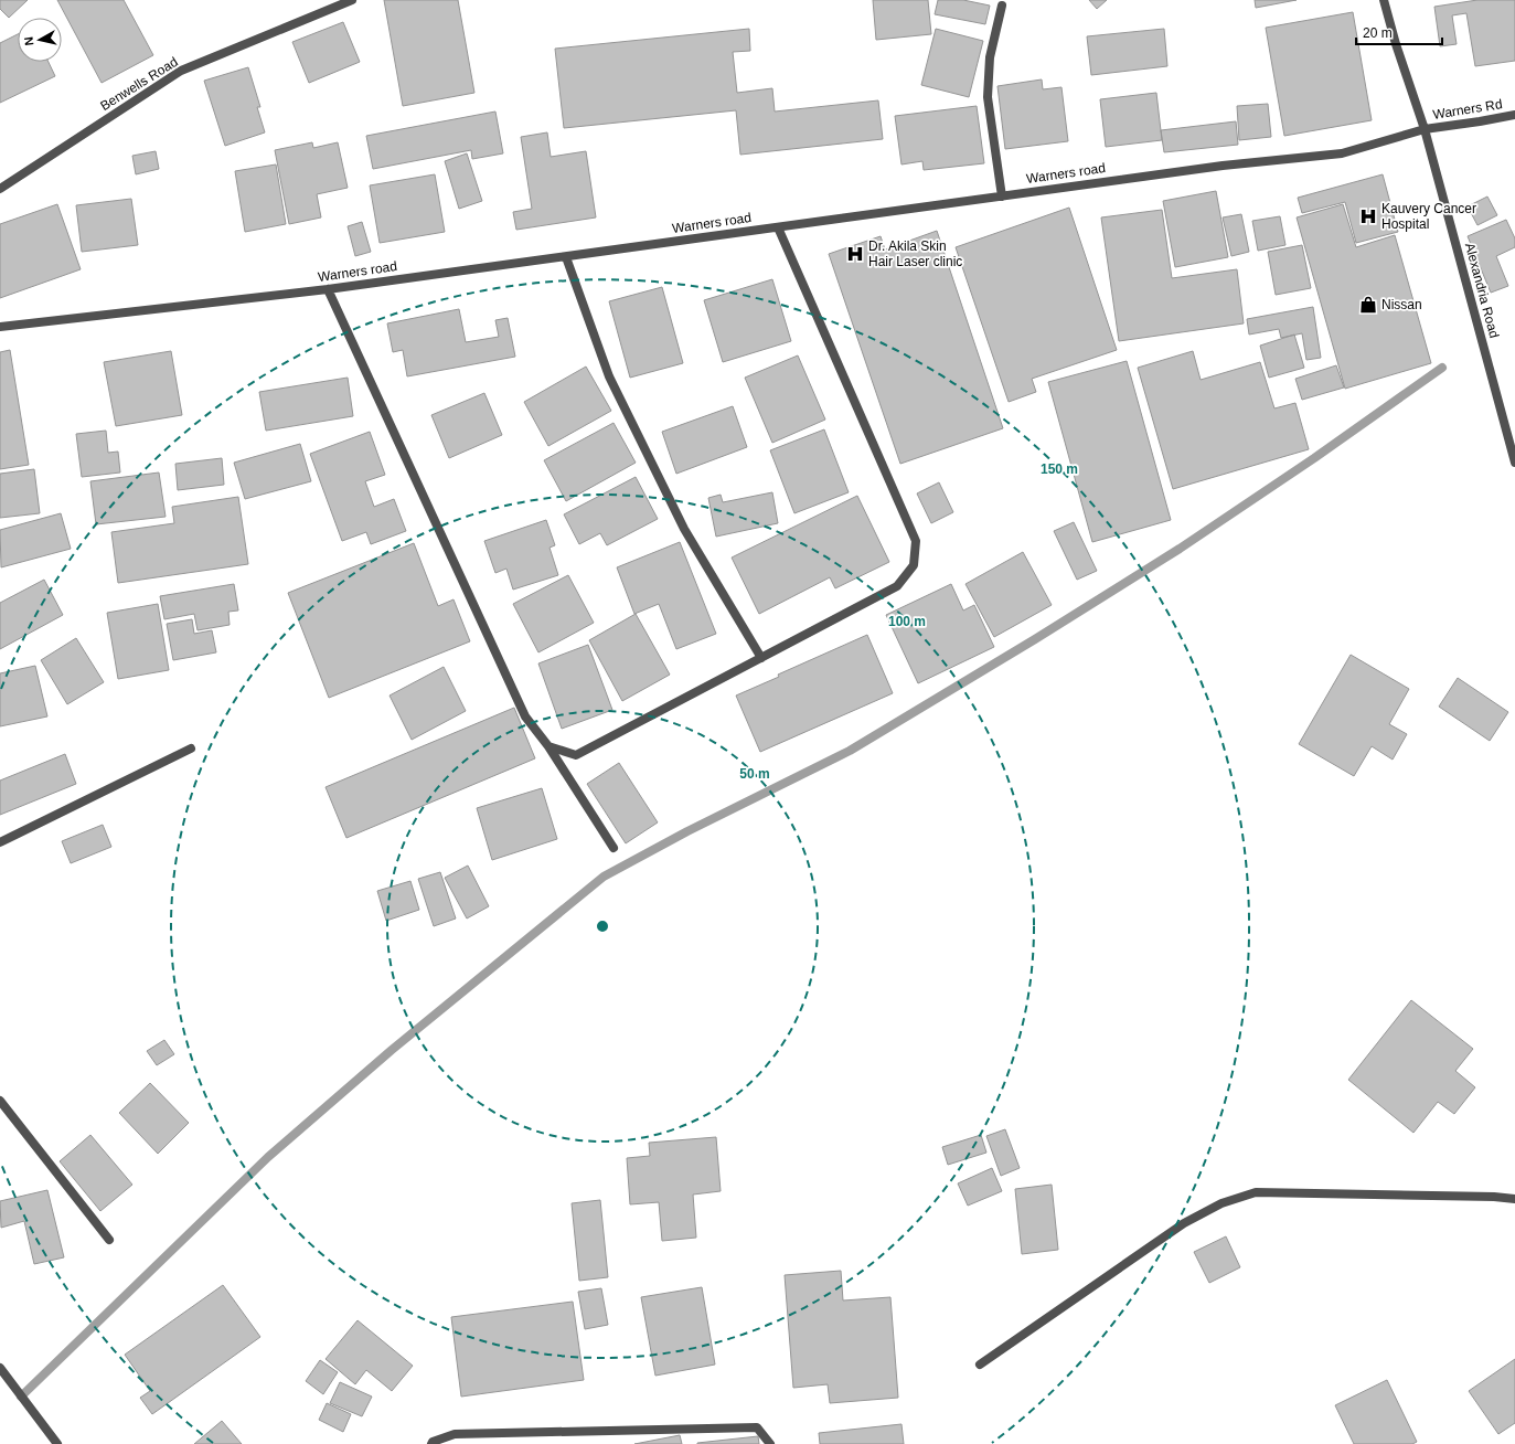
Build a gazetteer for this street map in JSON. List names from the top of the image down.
{
  "streets": {
    "street": [
      "Benwells Road",
      "Warners Rd",
      "Warners road",
      "Alexandria Road"
    ]
  },
  "crossings": [
    ["Warners Rd", "Warners road"],
    ["Warners Rd", "Alexandria Road"],
    ["Warners road", "Alexandria Road"]
  ],
  "places": {
    "hospital": ["Kauvery Cancer Hospital", "Dr. Akila Skin Hair Laser clinic"],
    "shop": ["Nissan"]
  },
  "scale_bar": "20 m",
  "north": "left",
  "rings": ["150 m", "100 m", "50 m"]
}
